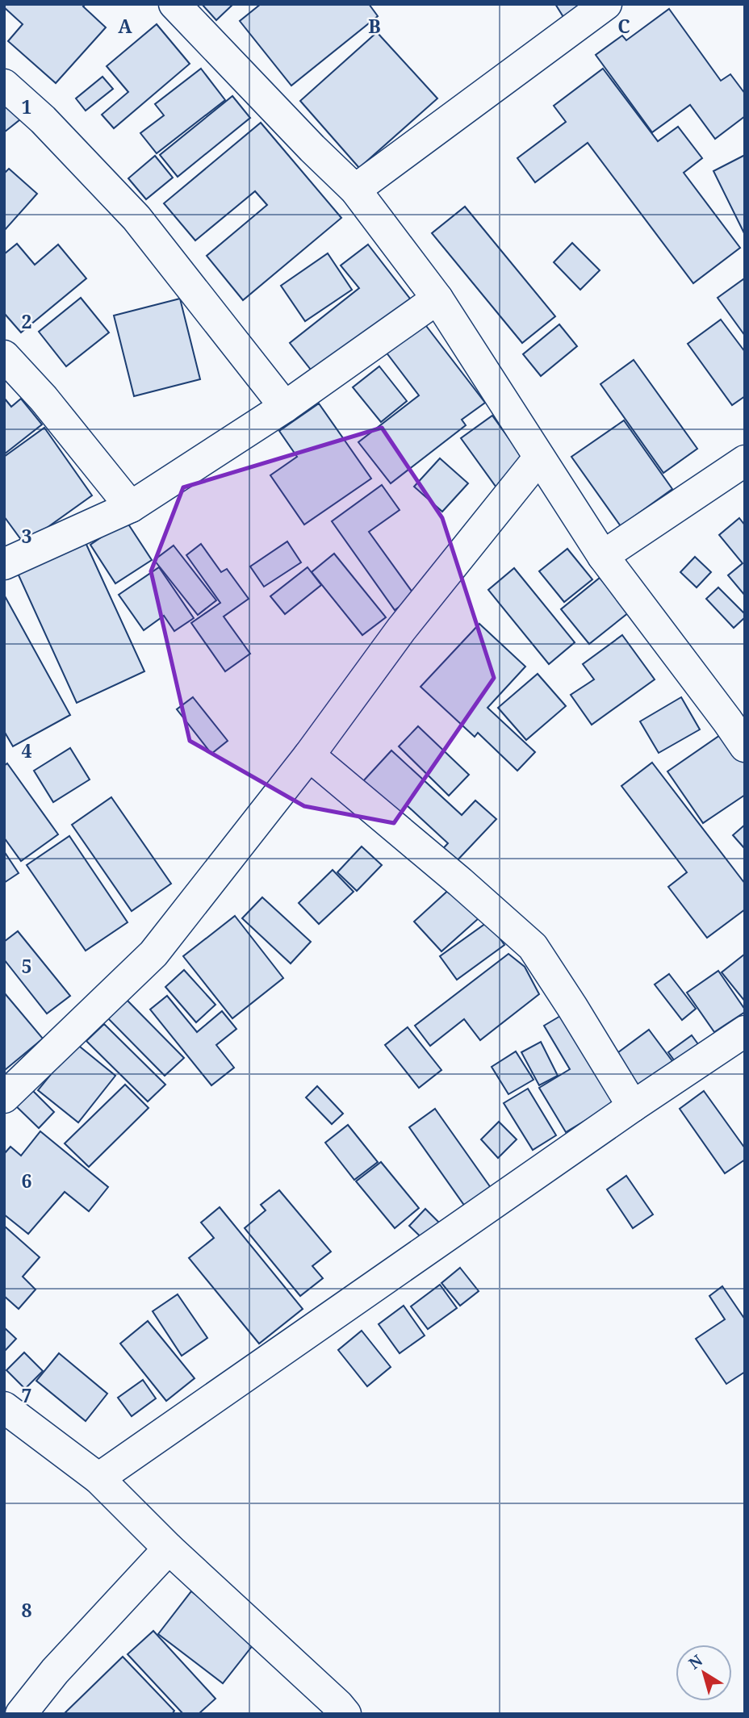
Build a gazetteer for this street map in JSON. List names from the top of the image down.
{
  "north": "top left",
  "grid": {
    "columns": ["A", "B", "C"],
    "rows": [
      "1",
      "2",
      "3",
      "4",
      "5",
      "6",
      "7",
      "8"
    ]
  }
}
